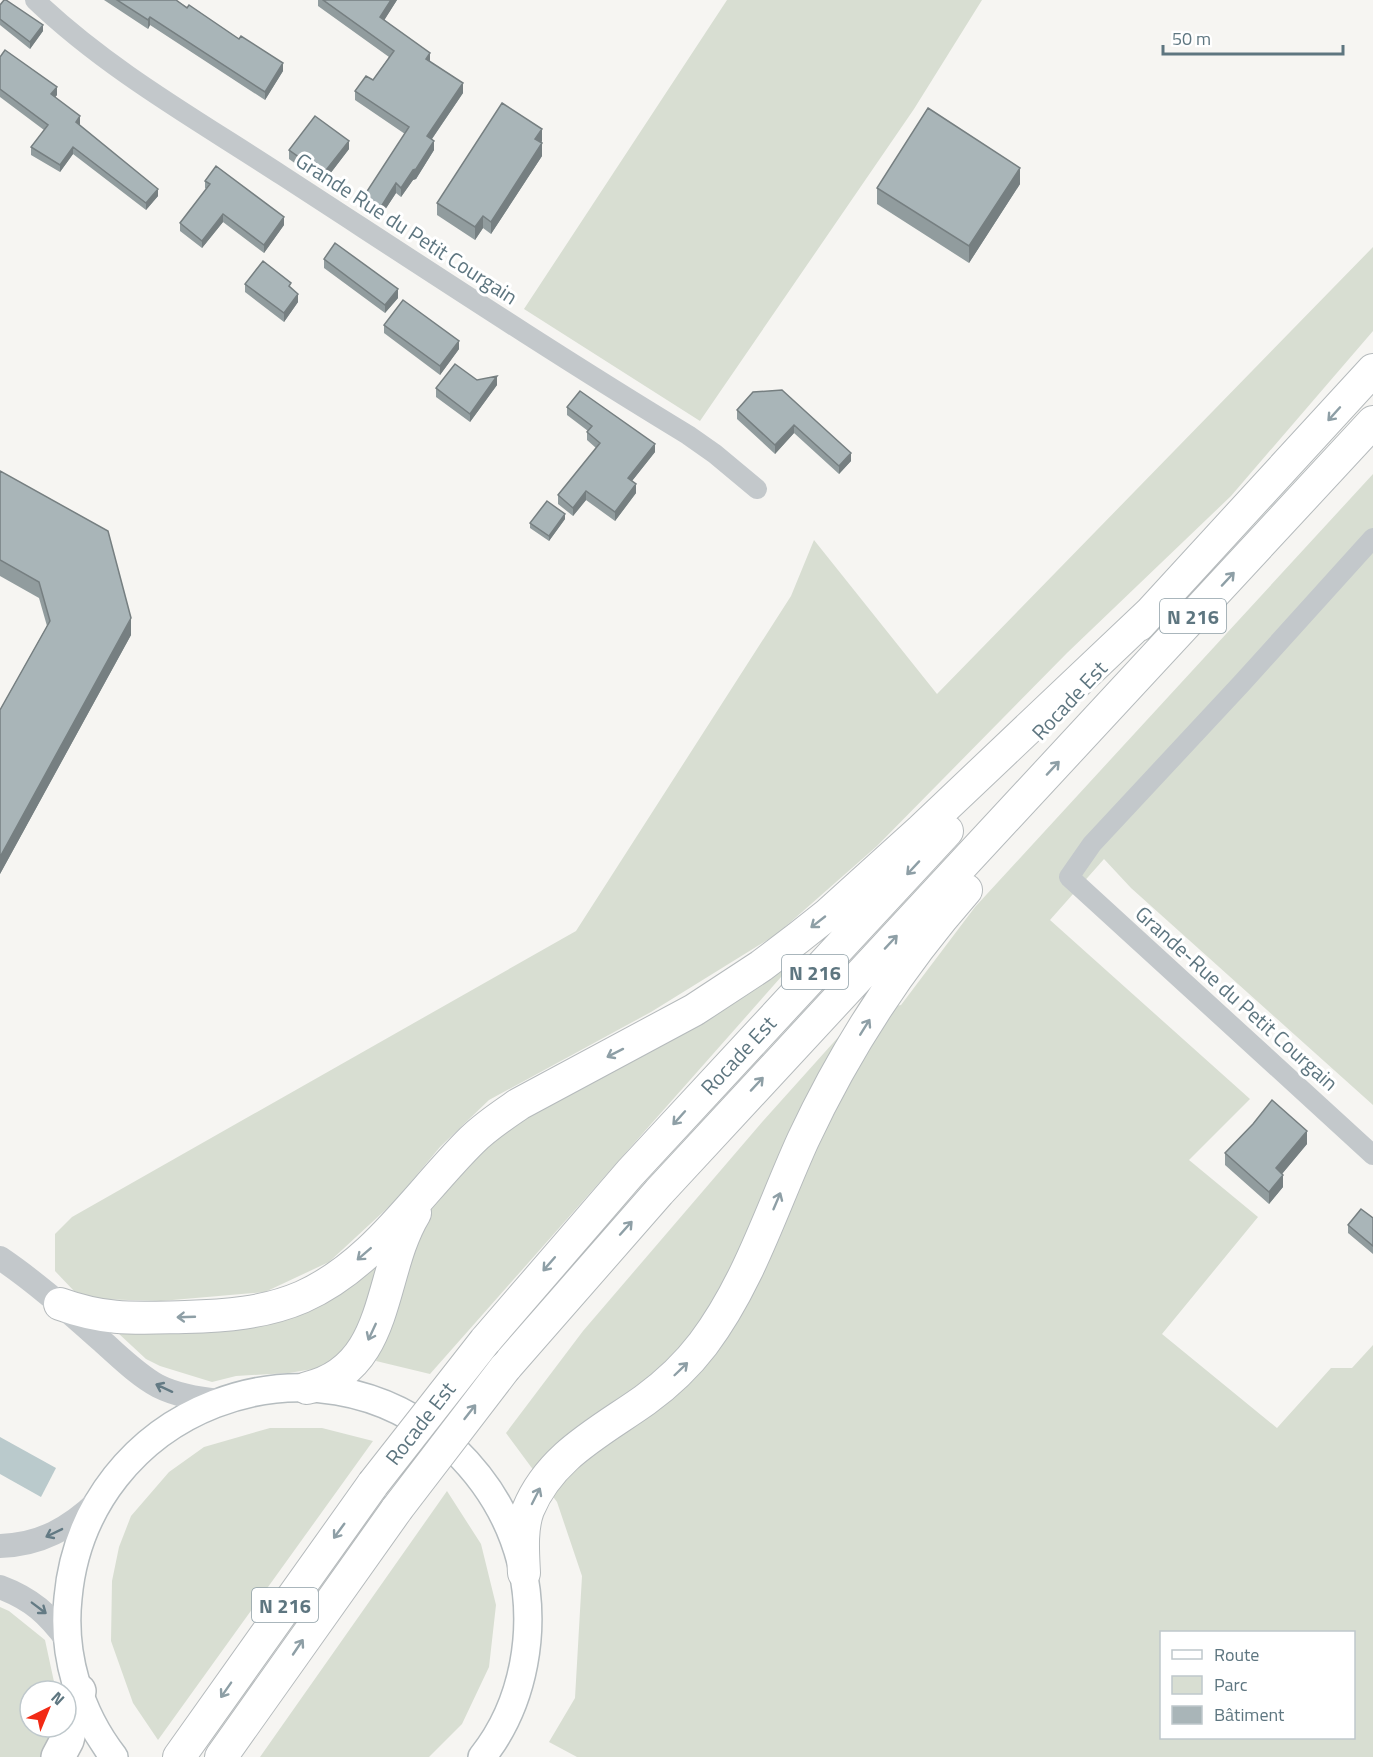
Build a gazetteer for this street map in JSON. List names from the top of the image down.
{
  "streets": {
    "highway": ["N 216", "Rocade Est"],
    "street": ["Grande Rue du Petit Courgain", "Grande-Rue du Petit Courgain"]
  },
  "legend": ["Route", "Parc", "Bâtiment"],
  "scale_bar": "50 m",
  "north": "top right"
}
